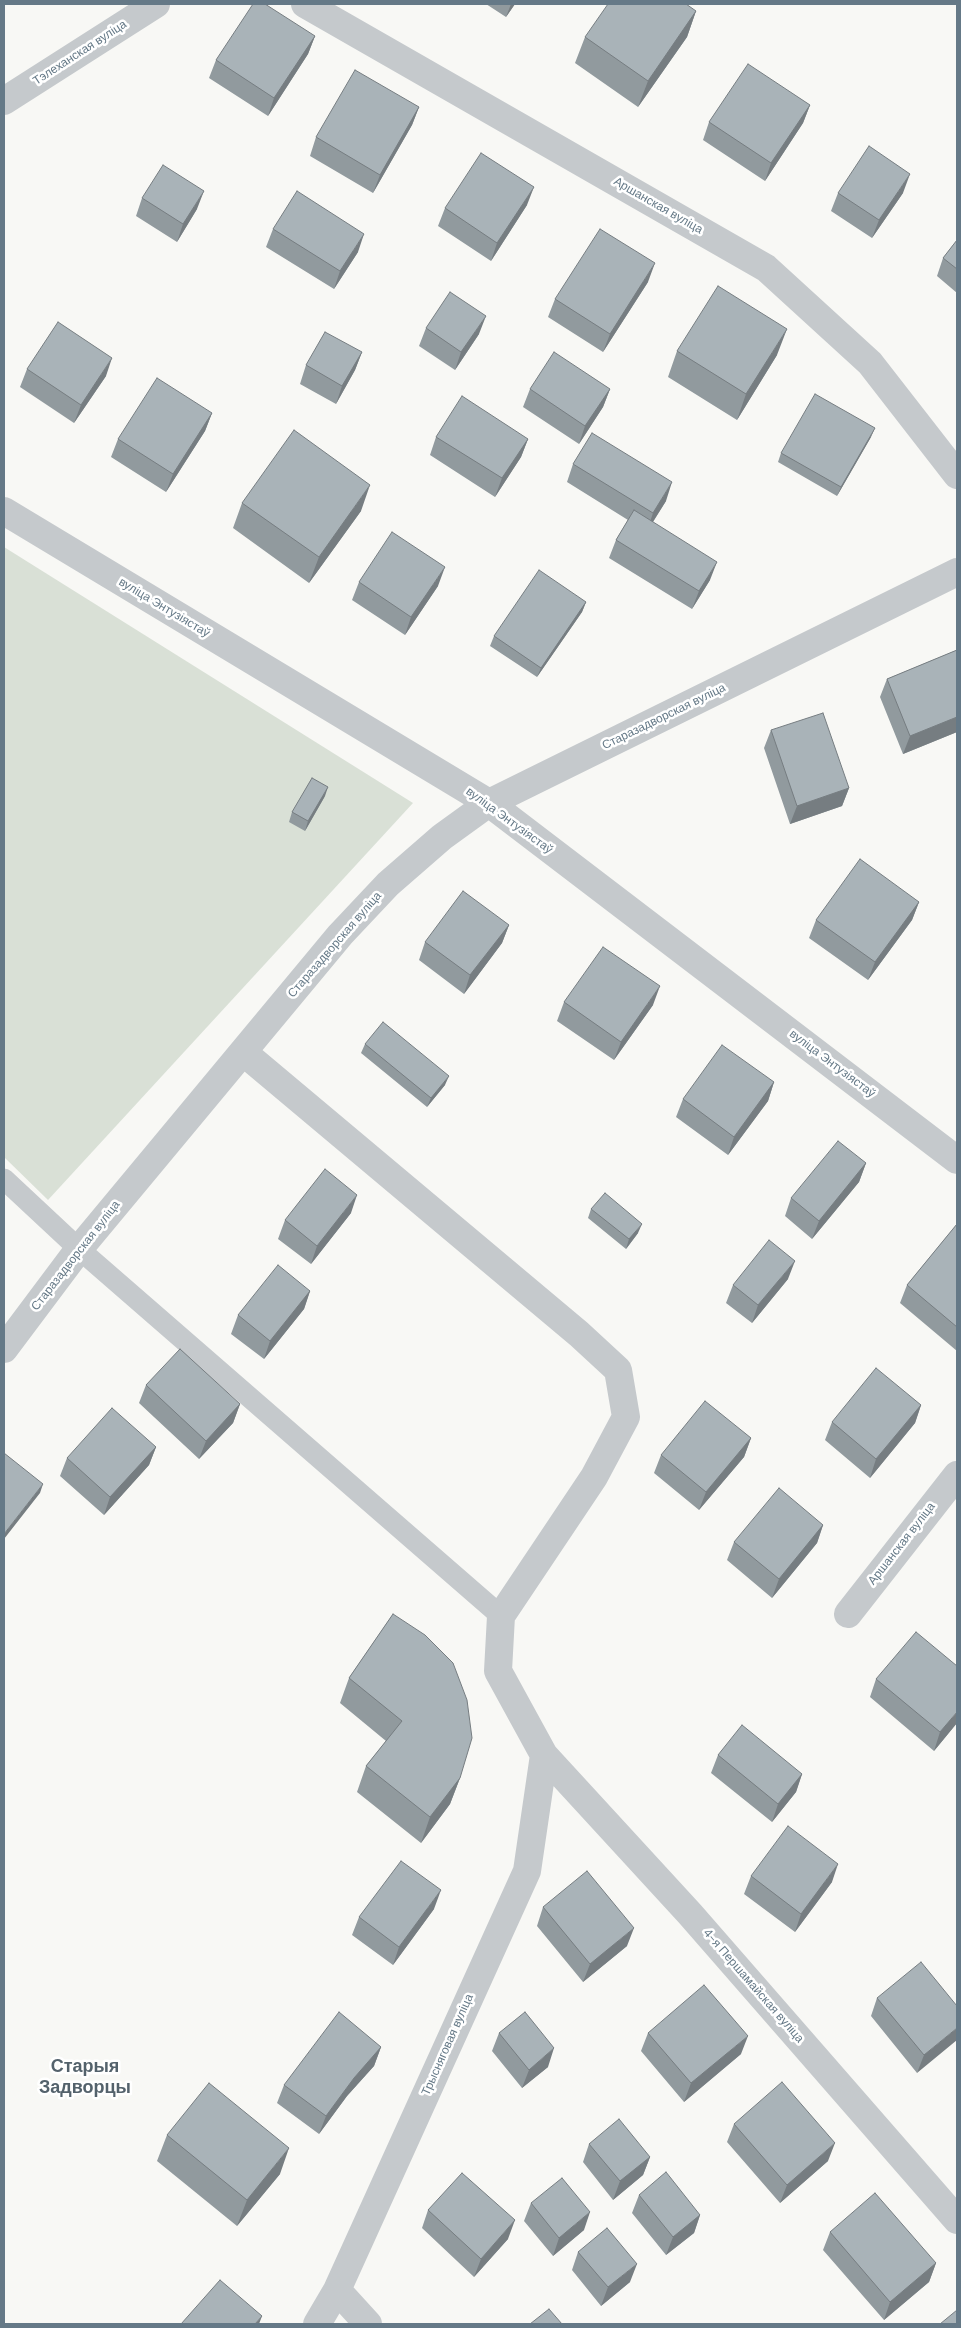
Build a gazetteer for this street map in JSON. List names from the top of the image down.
{
  "streets": {
    "street": [
      "Тэлеханская вуліца",
      "Аршанская вуліца",
      "вуліца Энтузіястаў",
      "Старазадворская вуліца",
      "4-я Першамайская вуліца",
      "Трысняговая вуліца"
    ]
  },
  "crossings": [
    ["вуліца Энтузіястаў", "Старазадворская вуліца"],
    ["4-я Першамайская вуліца", "Трысняговая вуліца"]
  ],
  "districts": ["Старыя Задворцы"]
}
